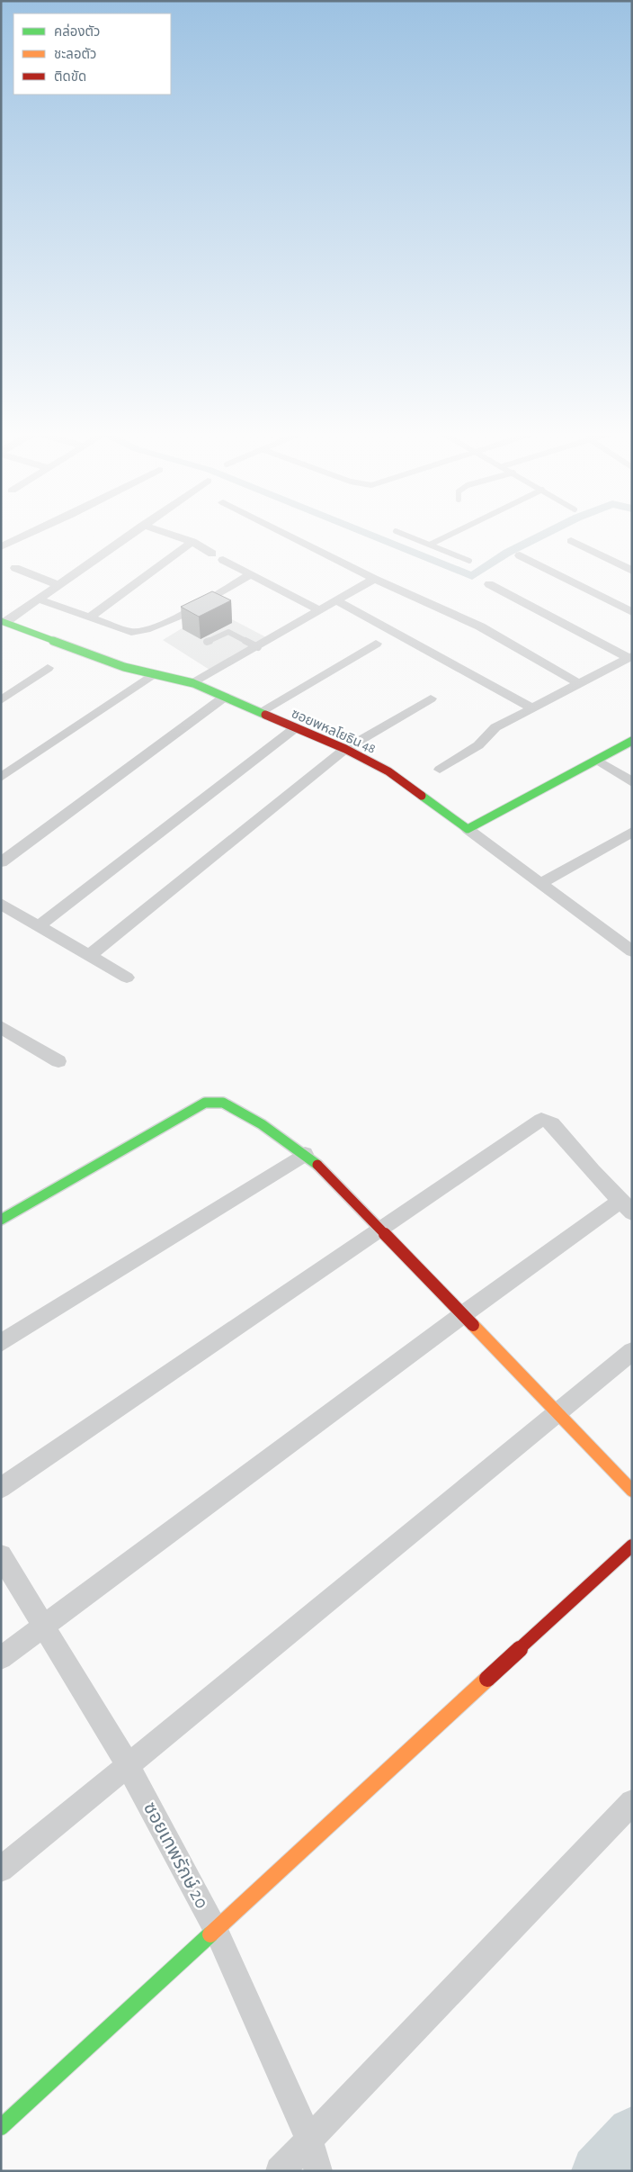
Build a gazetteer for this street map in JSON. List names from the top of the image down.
{
  "streets": {
    "street": ["ซอยพหลโยธิน 48", "ซอยเทพรักษ์ 20"]
  },
  "legend": ["คล่องตัว", "ชะลอตัว", "ติดขัด"]
}
